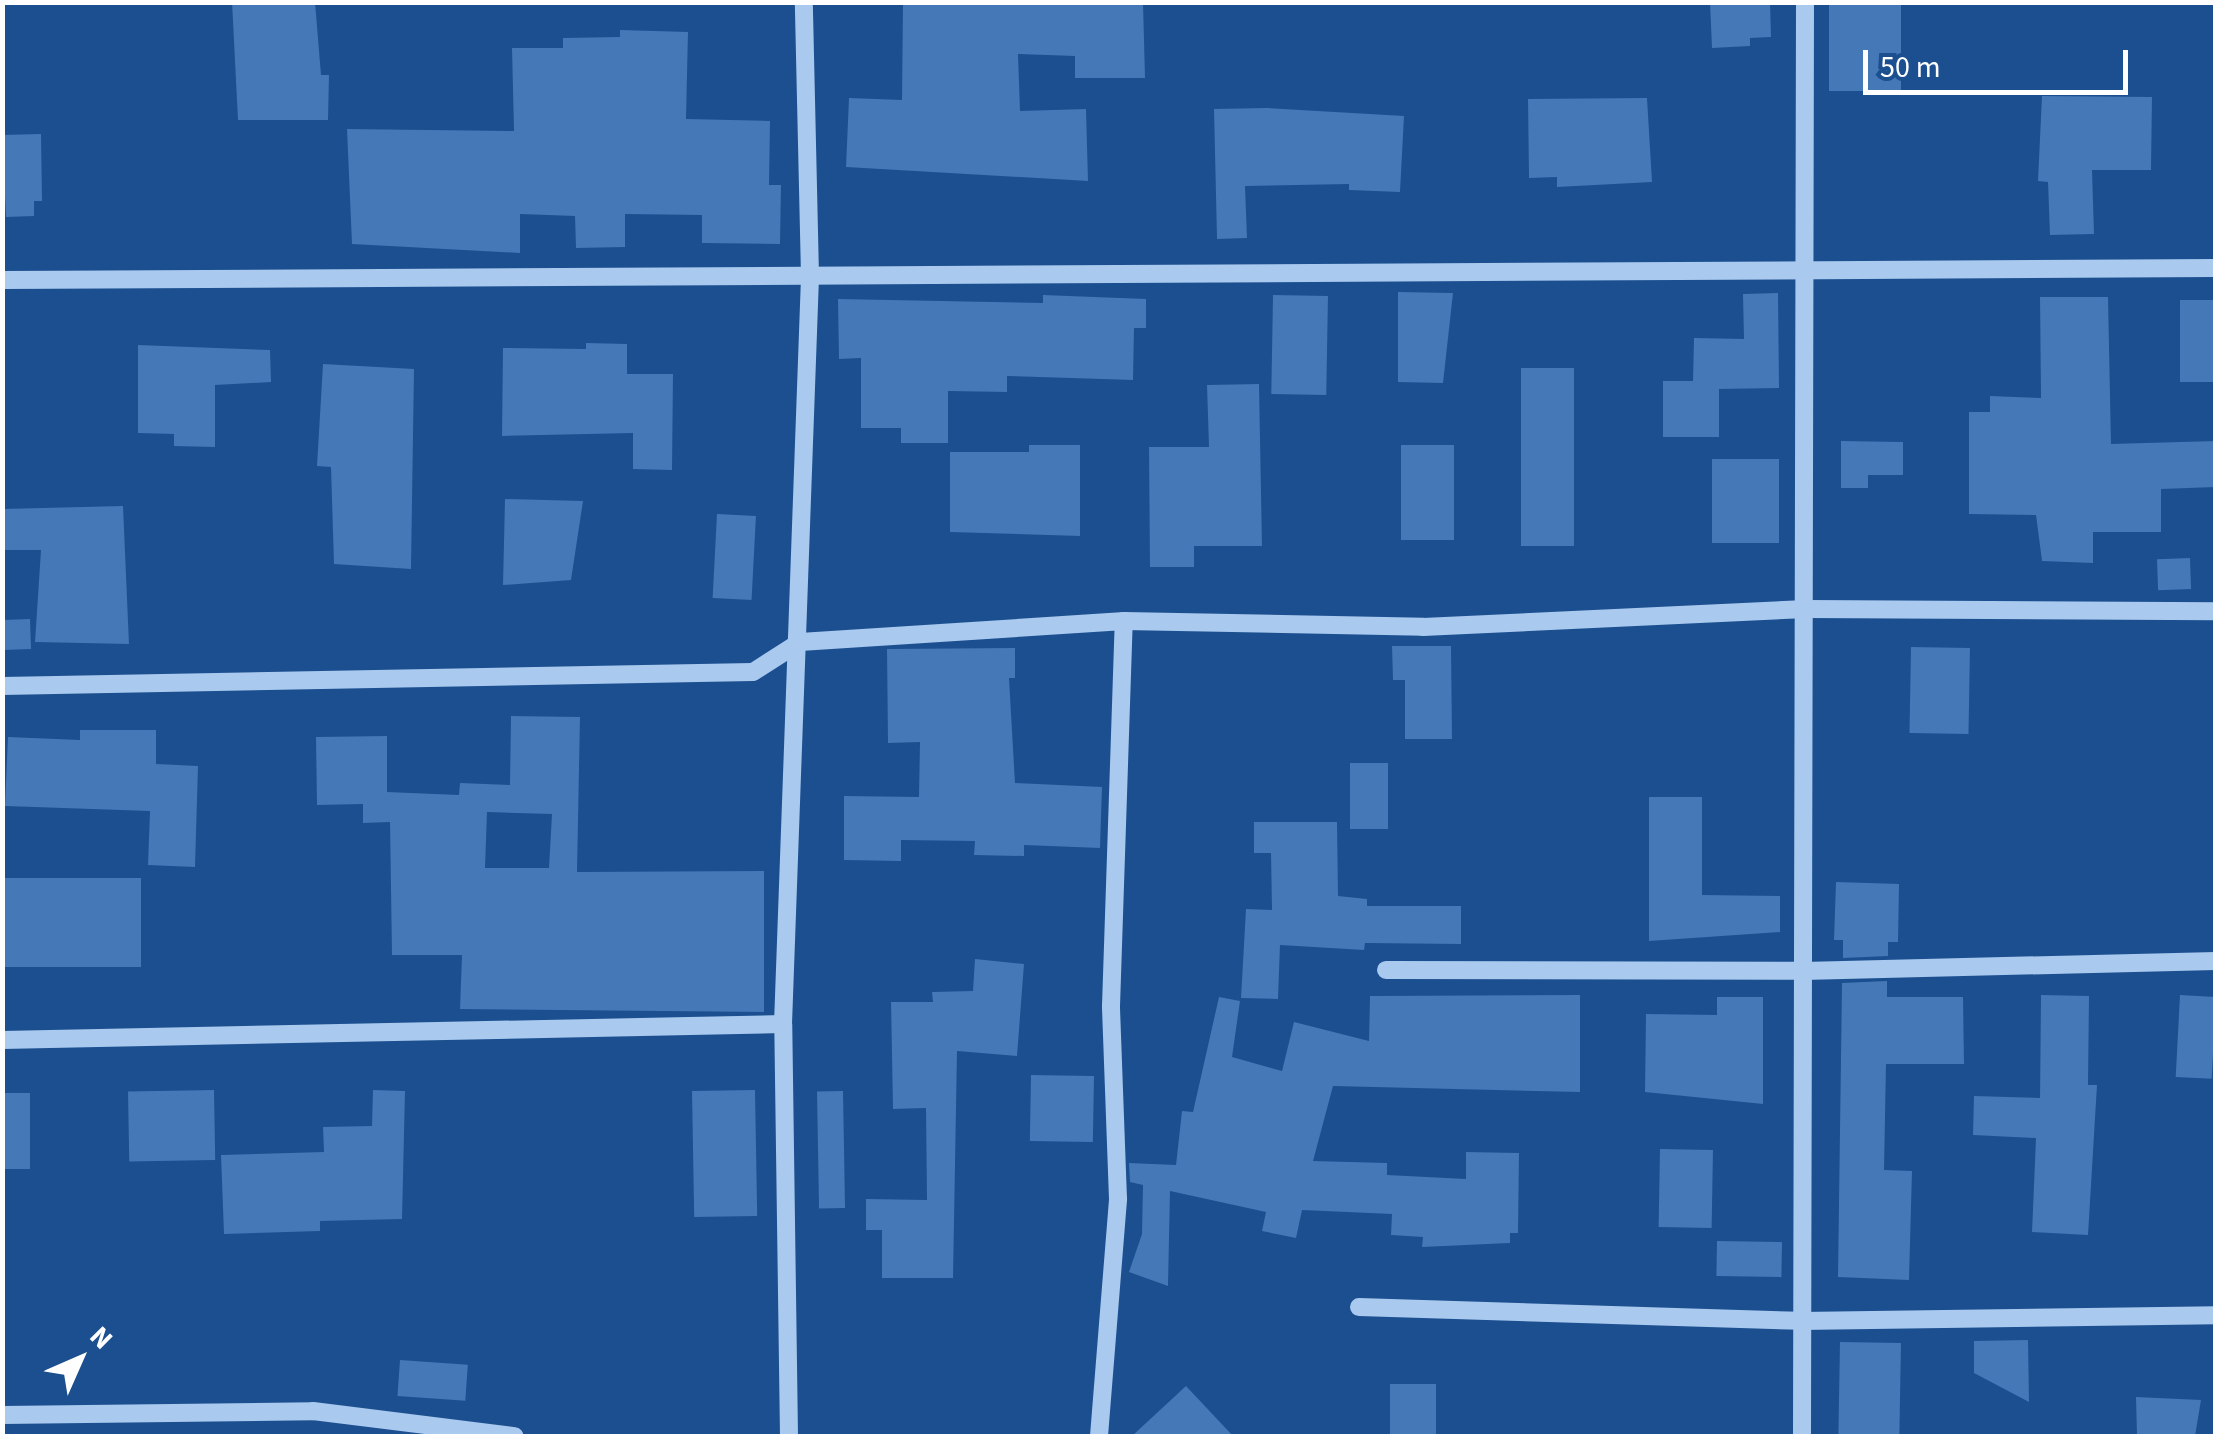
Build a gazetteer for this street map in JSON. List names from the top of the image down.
{
  "scale_bar": "50 m",
  "north": "top right"
}
